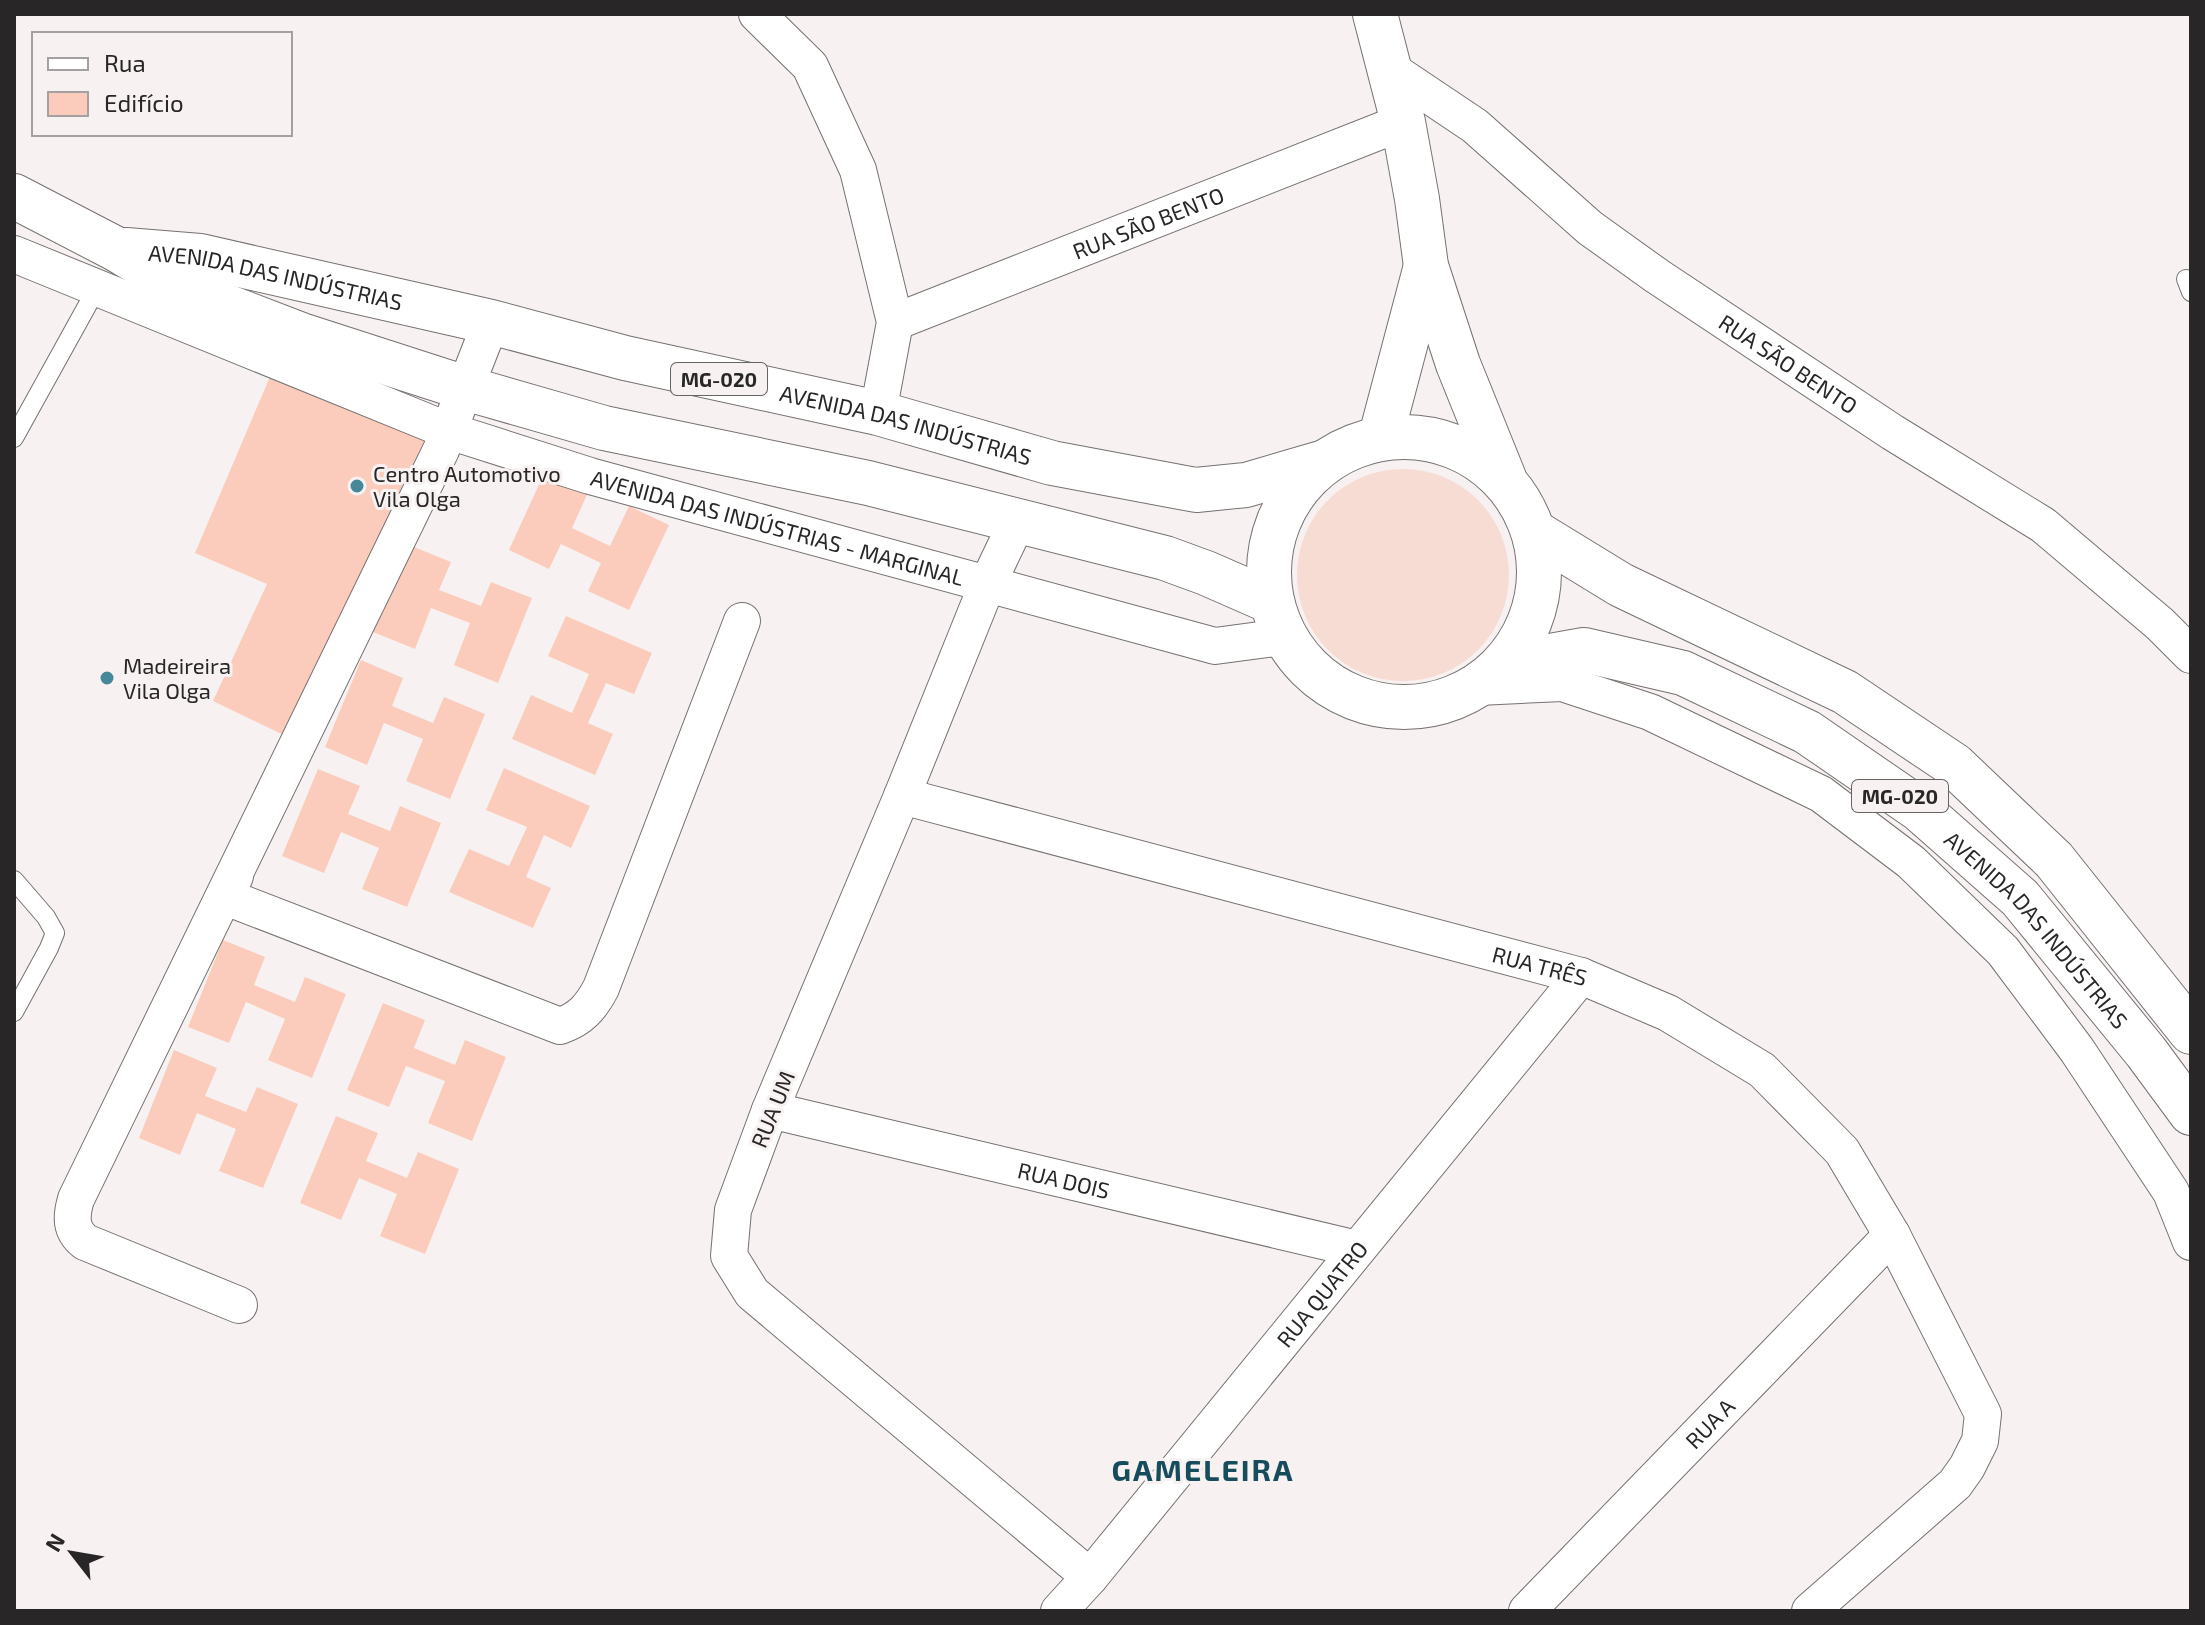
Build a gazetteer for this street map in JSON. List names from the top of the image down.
{
  "streets": {
    "main road": ["AVENIDA DAS INDÚSTRIAS", "MG-020"],
    "street": [
      "RUA SÃO BENTO",
      "AVENIDA DAS INDÚSTRIAS - MARGINAL",
      "RUA TRÊS",
      "RUA UM",
      "RUA DOIS",
      "RUA QUATRO",
      "RUA A"
    ]
  },
  "crossings": [
    ["AVENIDA DAS INDÚSTRIAS", "MG-020"],
    ["AVENIDA DAS INDÚSTRIAS", "AVENIDA DAS INDÚSTRIAS - MARGINAL"],
    ["AVENIDA DAS INDÚSTRIAS", "RUA UM"],
    ["MG-020", "AVENIDA DAS INDÚSTRIAS - MARGINAL"],
    ["AVENIDA DAS INDÚSTRIAS - MARGINAL", "RUA UM"],
    ["RUA TRÊS", "RUA UM"],
    ["RUA TRÊS", "RUA QUATRO"],
    ["RUA TRÊS", "RUA A"],
    ["RUA UM", "RUA DOIS"],
    ["RUA UM", "RUA QUATRO"],
    ["RUA DOIS", "RUA QUATRO"]
  ],
  "districts": ["GAMELEIRA"],
  "places": ["Centro Automotivo Vila Olga", "Madeireira Vila Olga"],
  "legend": ["Rua", "Edifício"],
  "north": "top left"
}
